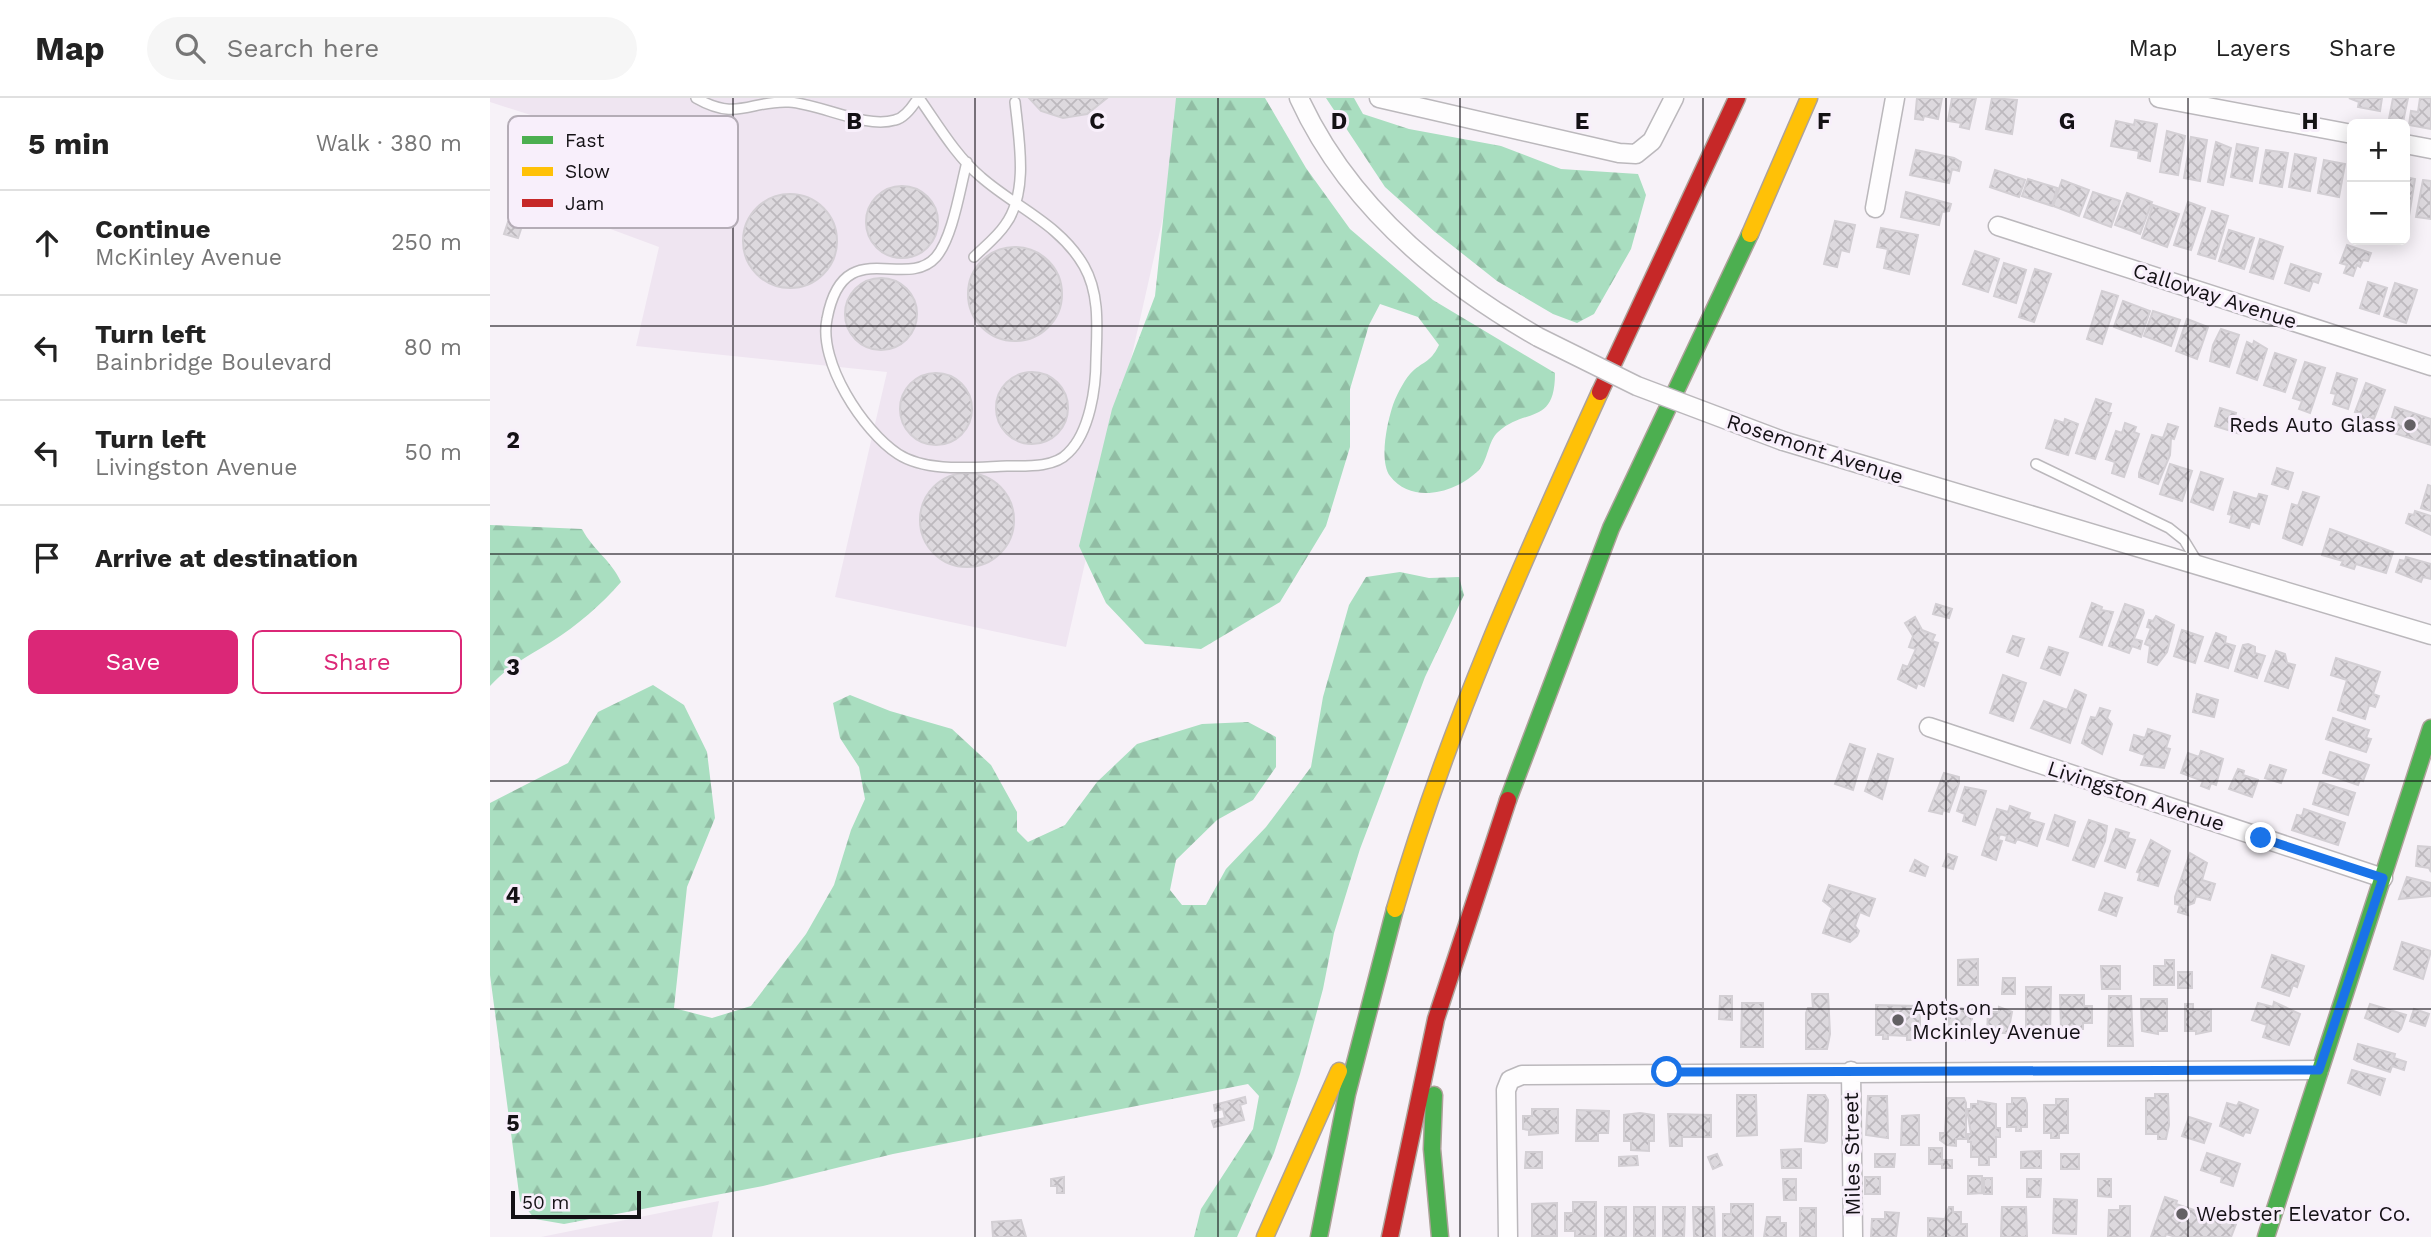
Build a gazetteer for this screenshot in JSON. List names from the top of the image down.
{
  "streets": {
    "street": [
      "Calloway Avenue",
      "Rosemont Avenue",
      "Livingston Avenue",
      "Miles Street"
    ]
  },
  "places": ["Reds Auto Glass", "Apts on Mckinley Avenue", "Webster Elevator Co."],
  "legend": ["Fast", "Slow", "Jam"],
  "scale_bar": "50 m",
  "page": {
    "header": "Map",
    "search": "Search here",
    "nav": ["Map", "Layers", "Share"],
    "heading": ["5 min", "Walk · 380 m"],
    "map_buttons": ["+", "−"],
    "list": [
      ["Continue", "McKinley Avenue", "250 m"],
      ["Turn left", "Bainbridge Boulevard", "80 m"],
      ["Turn left", "Livingston Avenue", "50 m"],
      "Arrive at destination"
    ],
    "buttons": ["Save", "Share"],
    "scale": "50 m"
  },
  "grid": {
    "columns": [
      "B",
      "C",
      "D",
      "E",
      "F",
      "G",
      "H"
    ],
    "rows": [
      "2",
      "3",
      "4",
      "5"
    ]
  }
}
